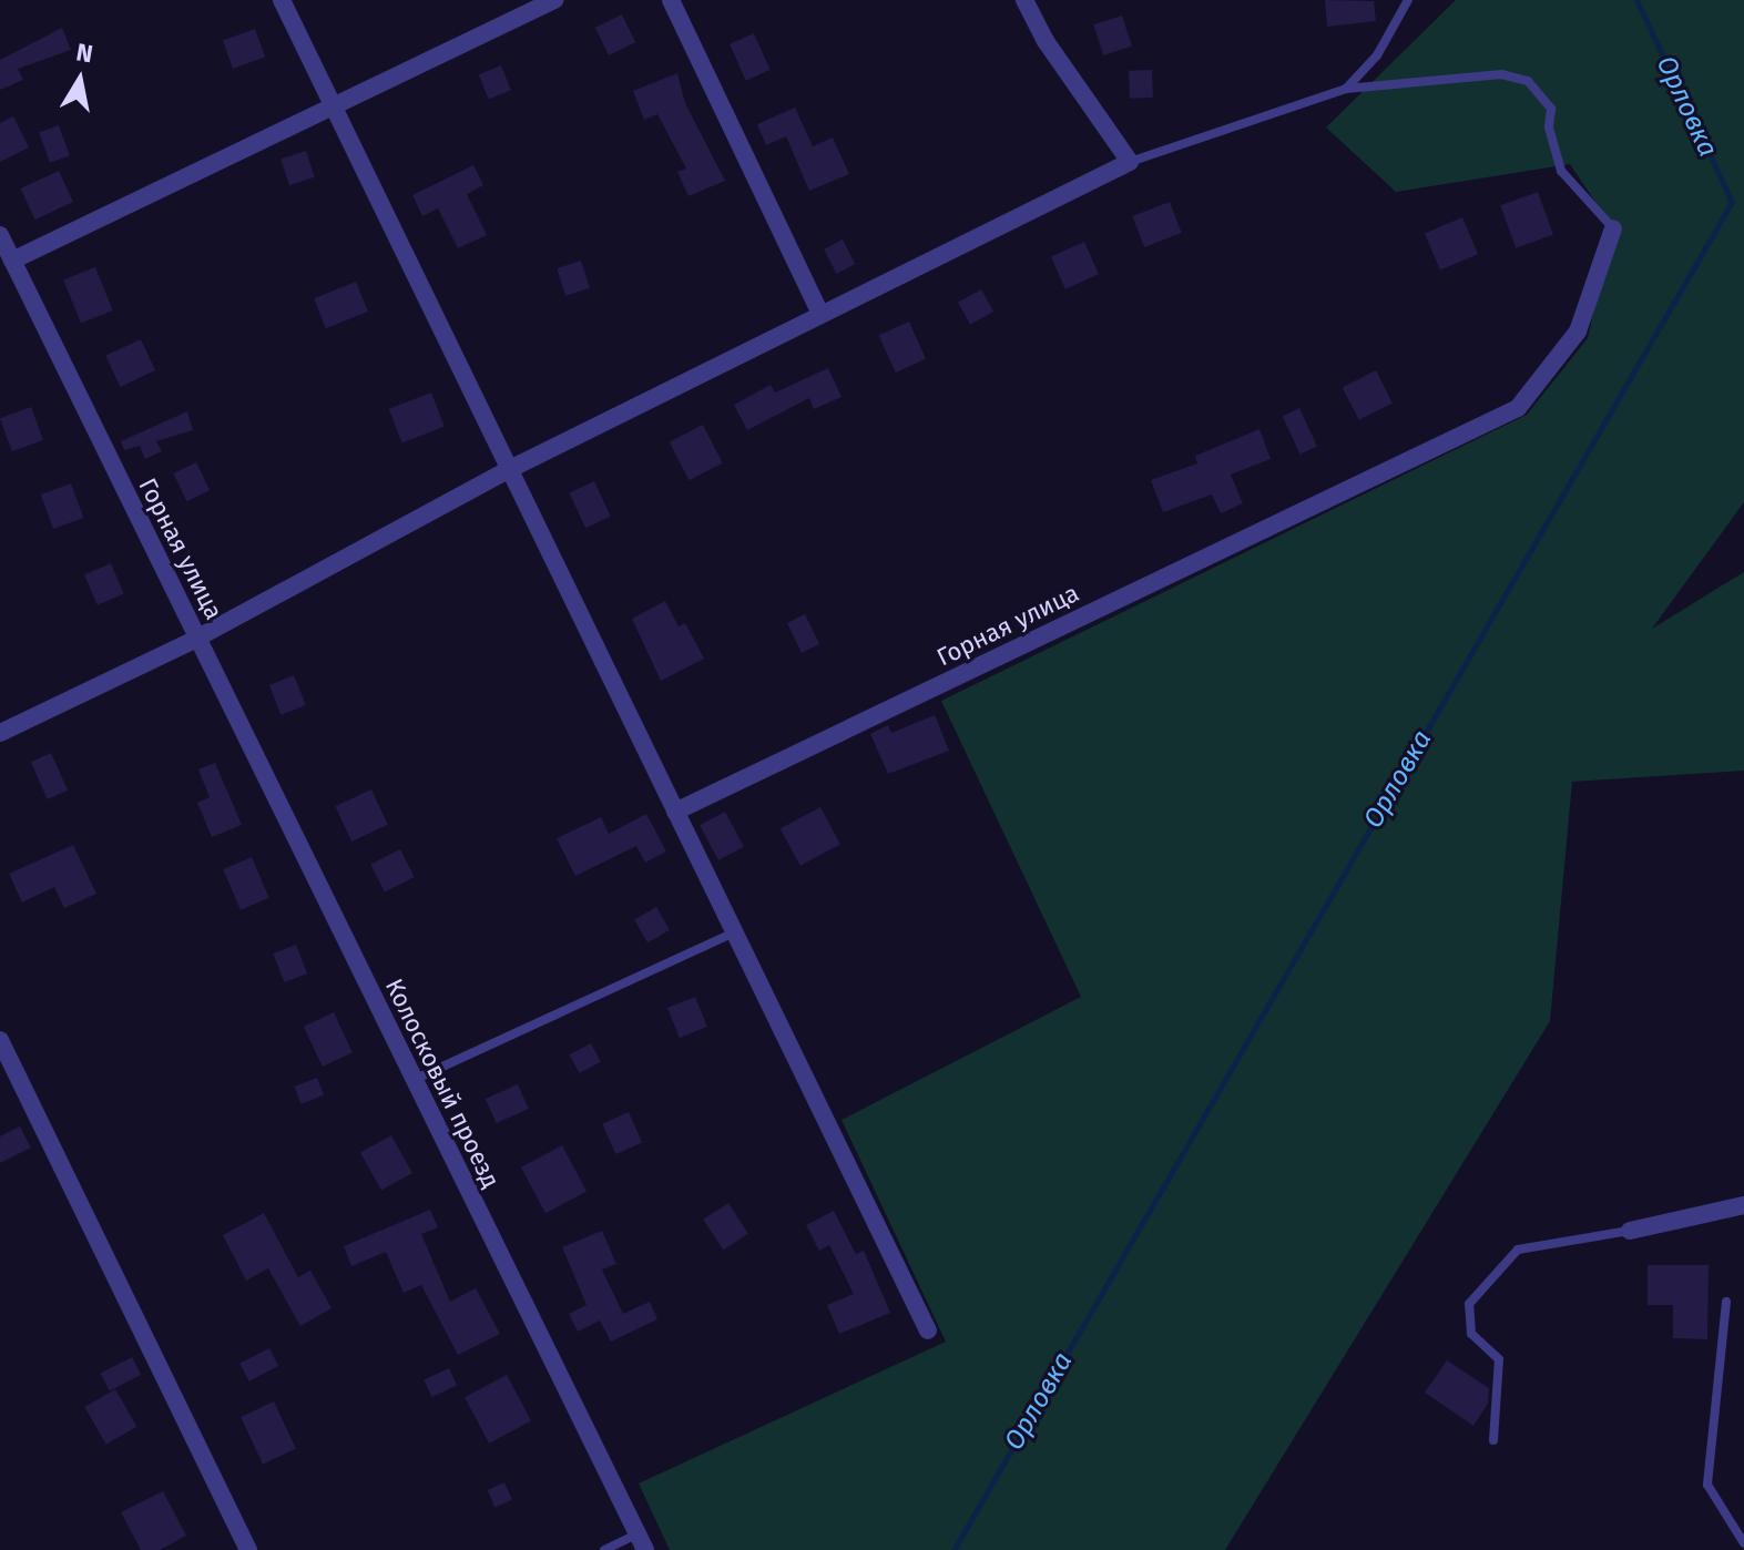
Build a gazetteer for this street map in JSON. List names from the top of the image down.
{
  "streets": {
    "street": ["Горная улица", "Колосковый проезд"]
  },
  "crossings": [
    ["Горная улица", "Колосковый проезд"]
  ],
  "water": ["Орловка"],
  "north": "top"
}
